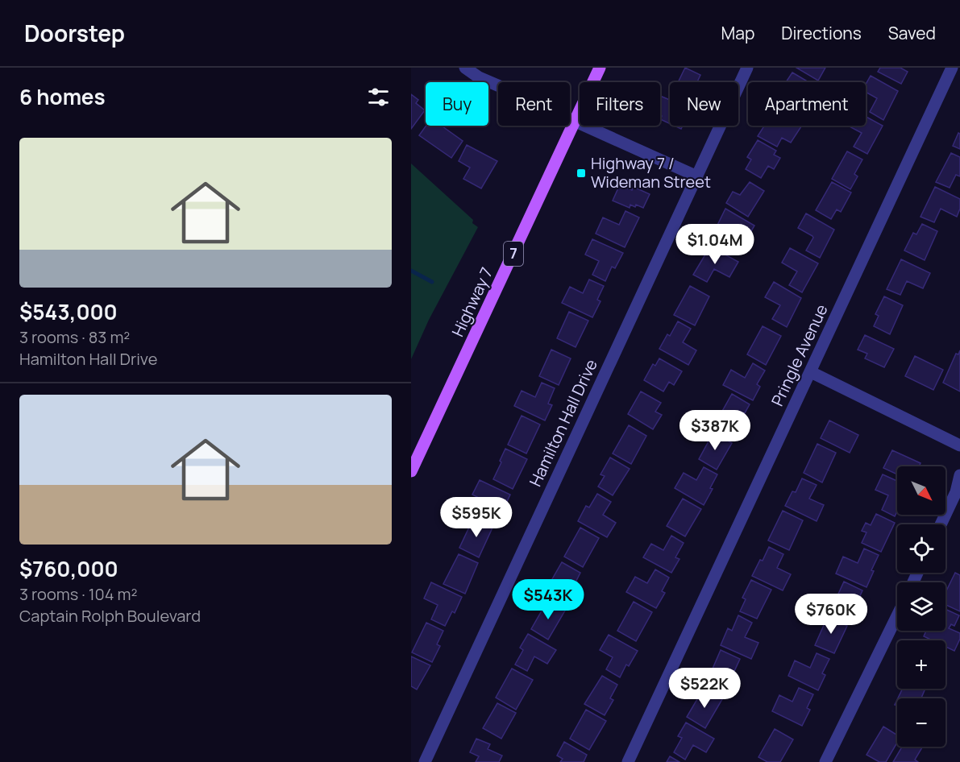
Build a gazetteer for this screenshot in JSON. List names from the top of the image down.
{
  "streets": {
    "main road": ["7", "Highway 7"],
    "street": ["Pringle Avenue", "Hamilton Hall Drive"]
  },
  "places": {
    "transit": ["Highway 7 / Wideman Street"]
  },
  "north": "bottom right",
  "page": {
    "header": "Doorstep",
    "nav": ["Map", "Directions", "Saved"],
    "heading": "6 homes",
    "chip": [
      "Buy",
      "Rent",
      "Filters",
      "New",
      "Apartment"
    ],
    "list": [
      {
        "name": "$543,000",
        "note": "3 rooms · 83 m² · Hamilton Hall Drive"
      },
      {
        "name": "$760,000",
        "note": "3 rooms · 104 m² · Captain Rolph Boulevard"
      }
    ],
    "price": [
      "$1.04M",
      "$387K",
      "$595K",
      "$543K",
      "$760K",
      "$522K"
    ],
    "map_buttons": ["+", "−"]
  }
}
